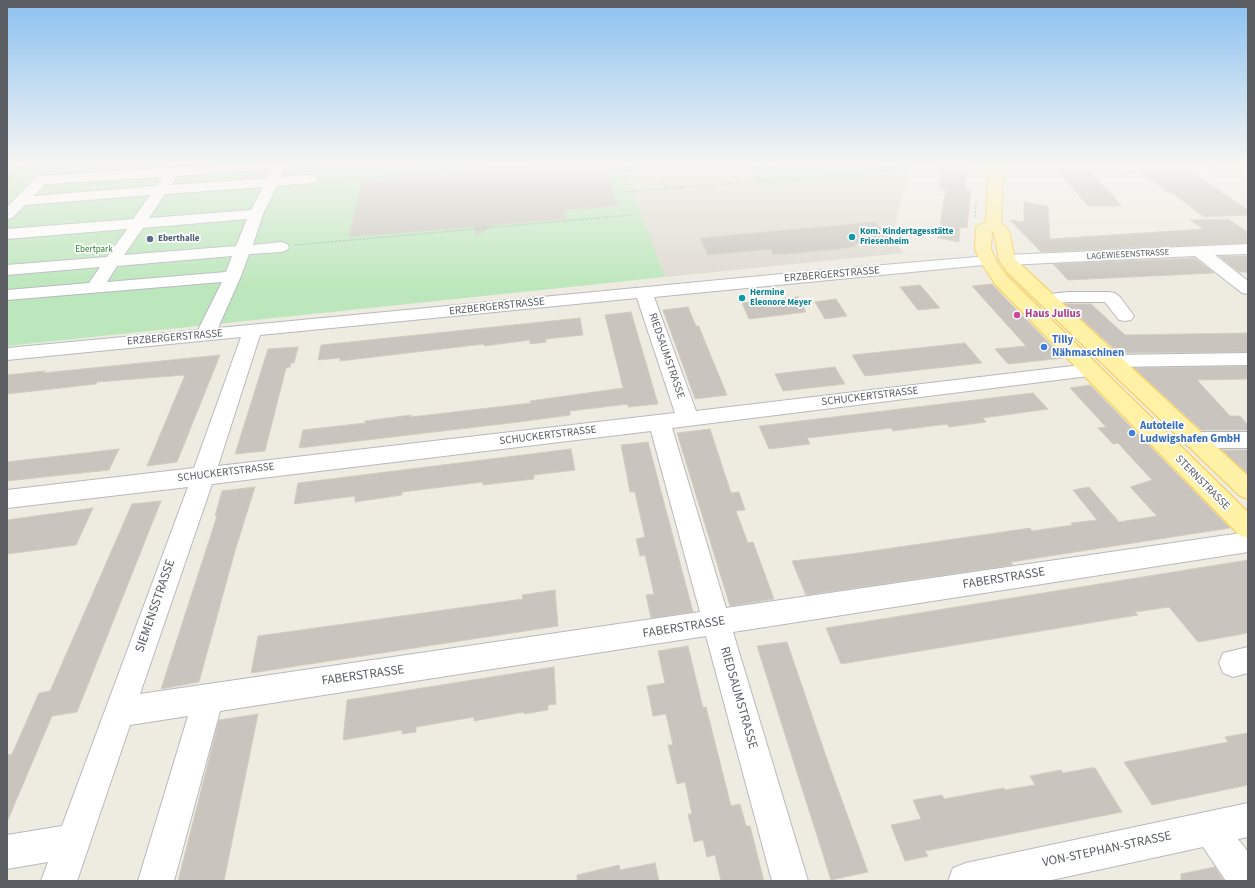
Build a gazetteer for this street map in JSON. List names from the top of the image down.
{
  "streets": {
    "main road": ["STERNSTRASSE"],
    "street": [
      "LAGEWIESENSTRASSE",
      "ERZBERGERSTRASSE",
      "RIEDSAUMSTRASSE",
      "SCHUCKERTSTRASSE",
      "FABERSTRASSE",
      "SIEMENSSTRASSE",
      "VON-STEPHAN-STRASSE"
    ]
  },
  "crossings": [
    ["LAGEWIESENSTRASSE", "ERZBERGERSTRASSE"],
    ["LAGEWIESENSTRASSE", "STERNSTRASSE"],
    ["ERZBERGERSTRASSE", "RIEDSAUMSTRASSE"],
    ["ERZBERGERSTRASSE", "STERNSTRASSE"],
    ["ERZBERGERSTRASSE", "SIEMENSSTRASSE"],
    ["RIEDSAUMSTRASSE", "SCHUCKERTSTRASSE"],
    ["RIEDSAUMSTRASSE", "FABERSTRASSE"],
    ["SCHUCKERTSTRASSE", "STERNSTRASSE"],
    ["SCHUCKERTSTRASSE", "SIEMENSSTRASSE"],
    ["FABERSTRASSE", "SIEMENSSTRASSE"]
  ],
  "parks": ["Ebertpark"],
  "places": [
    "Kom. Kindertagesstätte Friesenheim",
    "Eberthalle",
    "Hermine Eleonore Meyer",
    "Haus Julius",
    "Tilly Nähmaschinen",
    "Autoteile Ludwigshafen GmbH"
  ]
}
